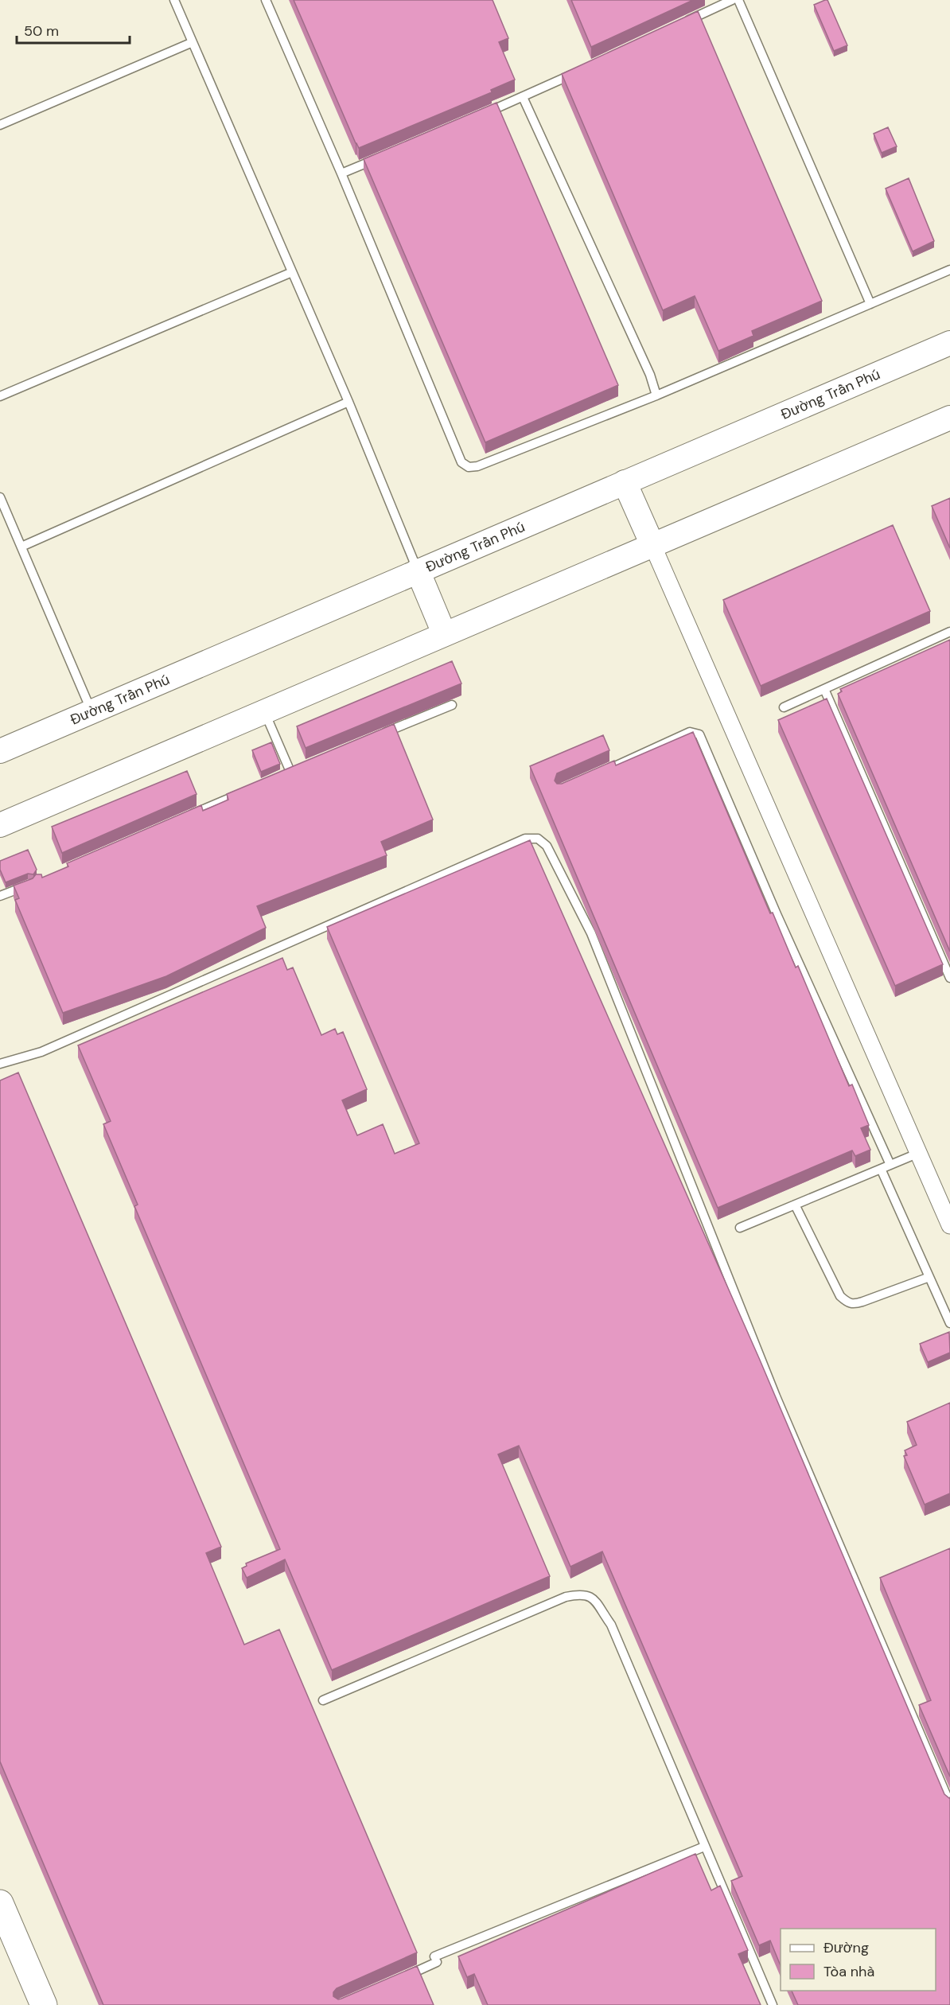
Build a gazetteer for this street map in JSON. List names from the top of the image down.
{
  "streets": {
    "main road": ["Đường Trần Phú"]
  },
  "legend": ["Đường", "Tòa nhà"],
  "scale_bar": "50 m"
}
